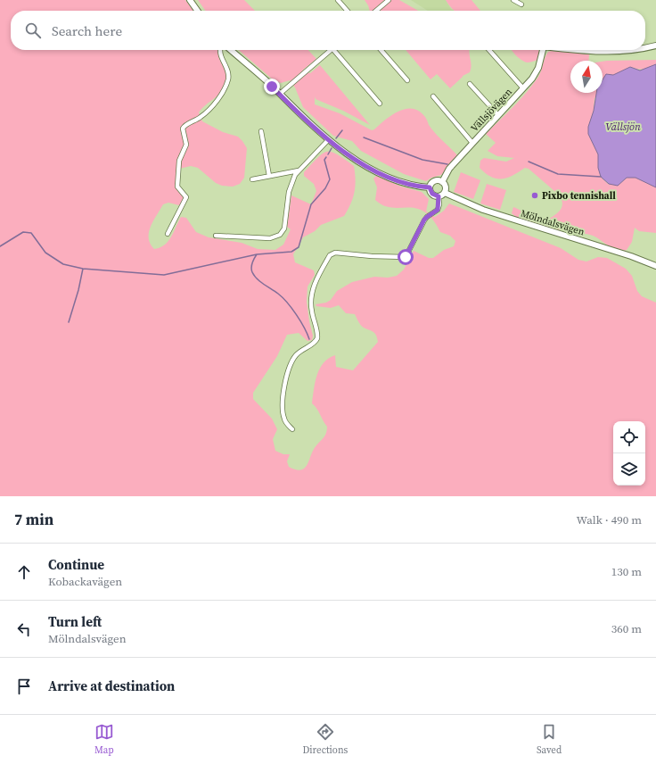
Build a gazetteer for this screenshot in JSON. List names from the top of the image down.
{
  "streets": {
    "street": ["Vällsjövägen", "Mölndalsvägen"]
  },
  "crossings": [
    ["Vällsjövägen", "Mölndalsvägen"]
  ],
  "water": ["Vällsjön"],
  "places": ["Pixbo tennishall"],
  "north": "top",
  "page": {
    "search": "Search here",
    "heading": ["7 min", "Walk · 490 m"],
    "list": [
      ["Continue", "Kobackavägen", "130 m"],
      ["Turn left", "Mölndalsvägen", "360 m"],
      "Arrive at destination"
    ],
    "nav": ["Map", "Directions", "Saved"]
  }
}
